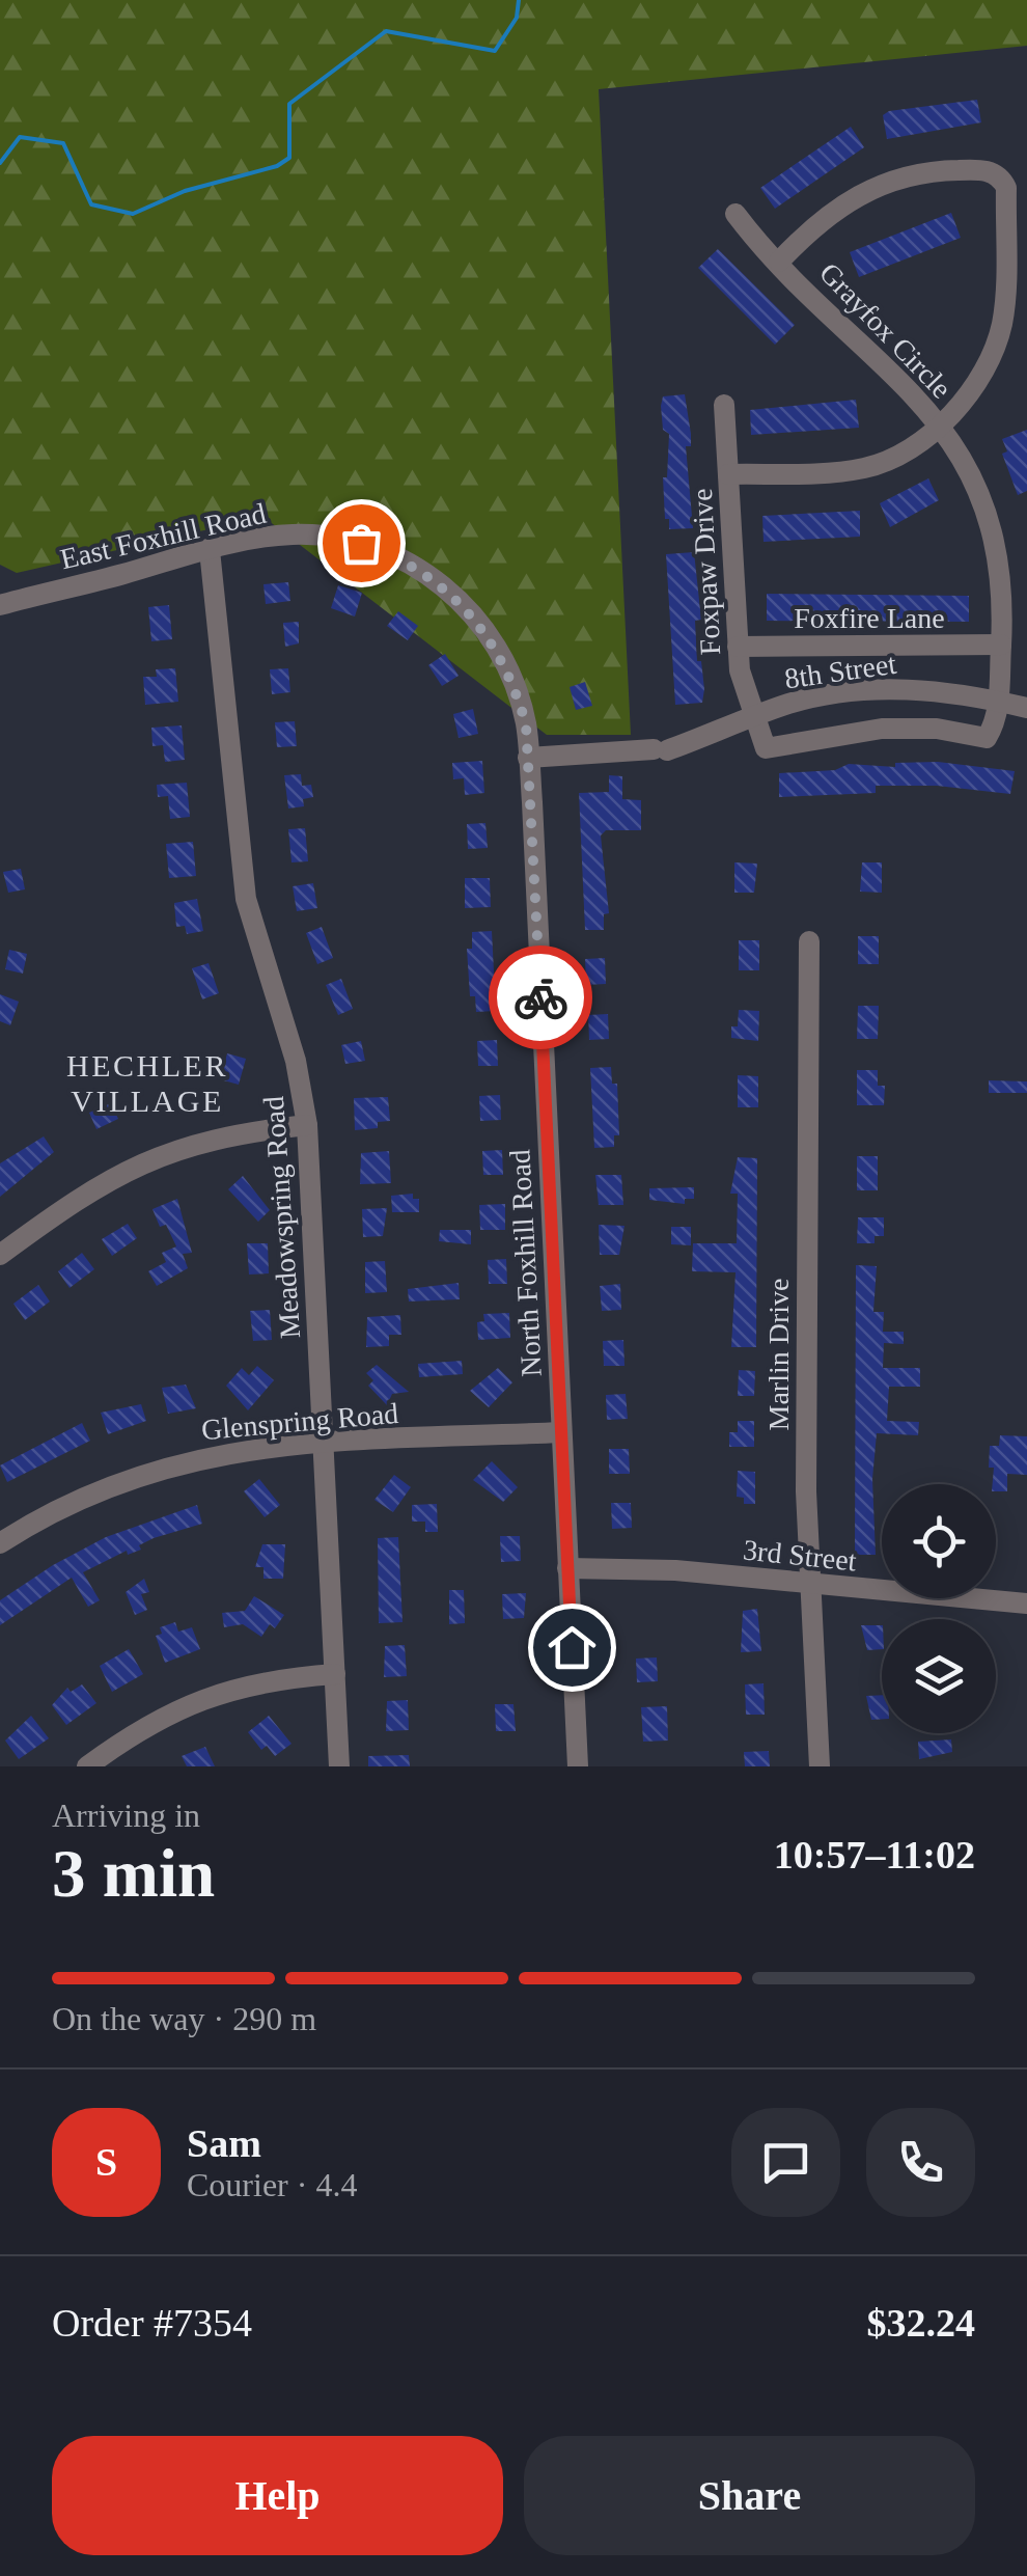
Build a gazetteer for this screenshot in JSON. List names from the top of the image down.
{
  "streets": {
    "street": [
      "Grayfox Circle",
      "East Foxhill Road",
      "Foxpaw Drive",
      "Foxfire Lane",
      "8th Street",
      "Meadowspring Road",
      "North Foxhill Road",
      "Marlin Drive",
      "Glenspring Road",
      "3rd Street"
    ]
  },
  "crossings": [
    ["East Foxhill Road", "8th Street"],
    ["East Foxhill Road", "Meadowspring Road"],
    ["East Foxhill Road", "North Foxhill Road"],
    ["Foxpaw Drive", "Foxfire Lane"],
    ["Foxpaw Drive", "8th Street"],
    ["8th Street", "North Foxhill Road"],
    ["Meadowspring Road", "Glenspring Road"],
    ["North Foxhill Road", "Glenspring Road"],
    ["North Foxhill Road", "3rd Street"],
    ["Marlin Drive", "3rd Street"]
  ],
  "districts": ["HECHLER VILLAGE"],
  "page": {
    "heading": ["3 min", "Arriving in", "10:57–11:02"],
    "panel": [
      "Sam",
      "Courier · 4.4",
      "Order #7354",
      "$32.24"
    ],
    "bar": "On the way · 290 m",
    "round": "S",
    "buttons": ["Help", "Share"]
  }
}
